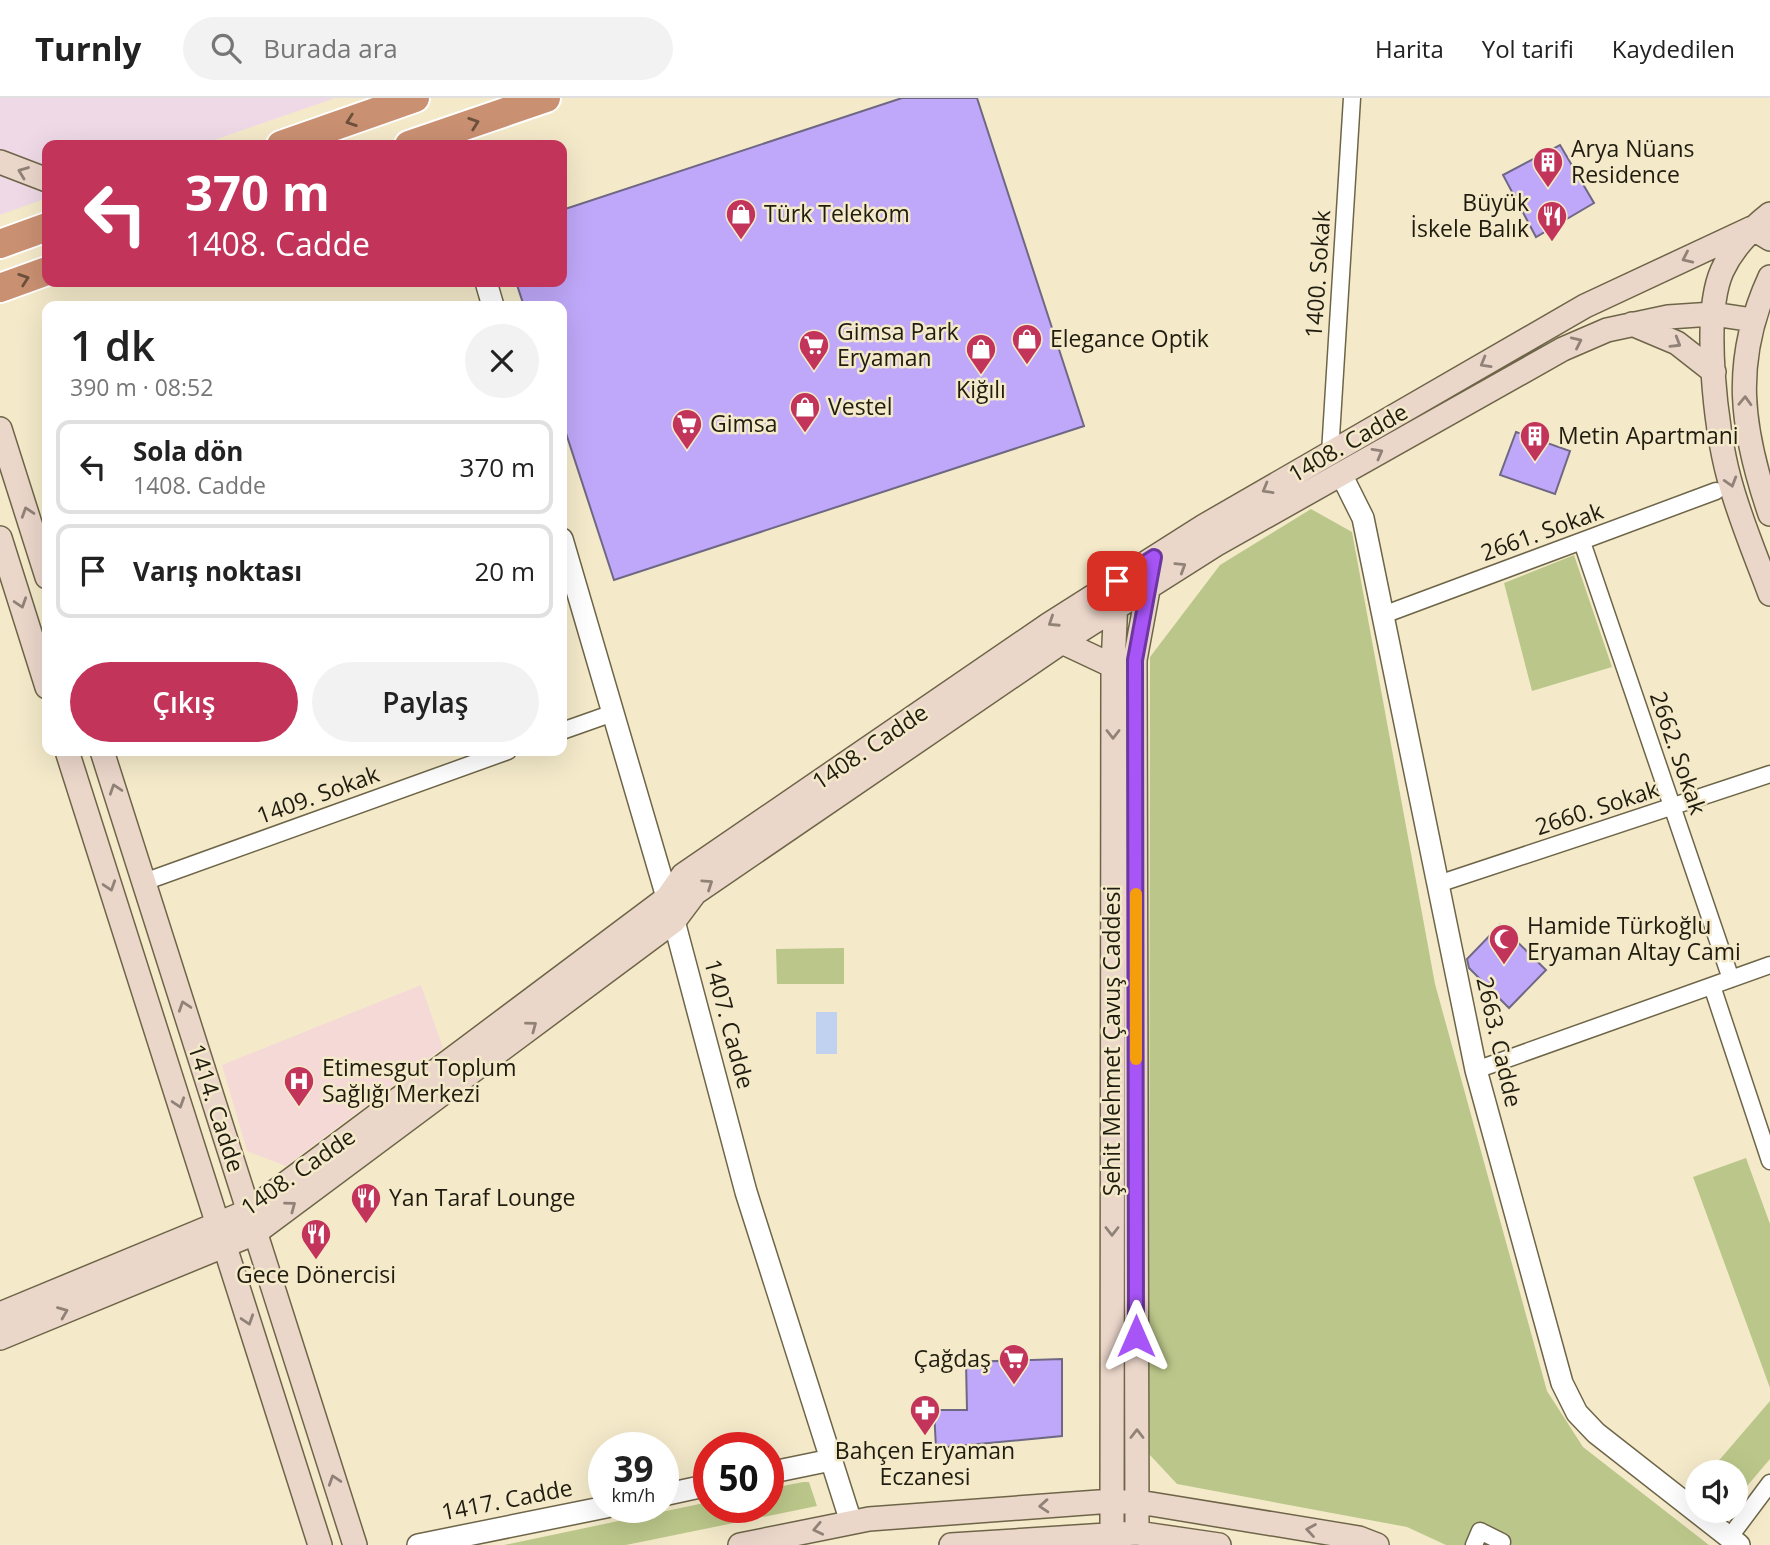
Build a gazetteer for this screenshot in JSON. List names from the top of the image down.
{
  "streets": {
    "main road": ["1408. Cadde", "Şehit Mehmet Çavuş Caddesi", "1414. Cadde"],
    "street": [
      "1400. Sokak",
      "2661. Sokak",
      "2662. Sokak",
      "1409. Sokak",
      "2660. Sokak",
      "1407. Cadde",
      "2663. Cadde",
      "1417. Cadde"
    ]
  },
  "crossings": [
    ["1400. Sokak", "1408. Cadde"],
    ["1408. Cadde", "1407. Cadde"],
    ["1408. Cadde", "Şehit Mehmet Çavuş Caddesi"],
    ["1408. Cadde", "2663. Cadde"],
    ["1408. Cadde", "1414. Cadde"],
    ["2661. Sokak", "2662. Sokak"],
    ["2661. Sokak", "2663. Cadde"],
    ["2662. Sokak", "2660. Sokak"],
    ["1409. Sokak", "1414. Cadde"],
    ["2660. Sokak", "2663. Cadde"]
  ],
  "places": {
    "building": ["Arya Nüans Residence", "Metin Apartmani"],
    "shop": [
      "Türk Telekom",
      "Elegance Optik",
      "Kiğılı",
      "Vestel"
    ],
    "restaurant": ["Büyük İskele Balık", "Yan Taraf Lounge", "Gece Dönercisi"],
    "supermarket": ["Gimsa Park Eryaman", "Gimsa", "Çağdaş"],
    "mosque": ["Hamide Türkoğlu Eryaman Altay Cami"],
    "hospital": ["Etimesgut Toplum Sağlığı Merkezi"],
    "pharmacy": ["Bahçen Eryaman Eczanesi"]
  },
  "page": {
    "header": "Turnly",
    "search": "Burada ara",
    "nav": ["Harita", "Yol tarifi", "Kaydedilen"],
    "turn": ["370 m", "1408. Cadde"],
    "heading": ["1 dk", "390 m · 08:52"],
    "list": [
      {
        "name": "Sola dön",
        "note": "1408. Cadde",
        "value": "370 m"
      },
      {
        "name": "Varış noktası",
        "value": "20 m"
      }
    ],
    "buttons": ["Çıkış", "Paylaş"],
    "speed": "39 km/h",
    "limit": "50"
  }
}
